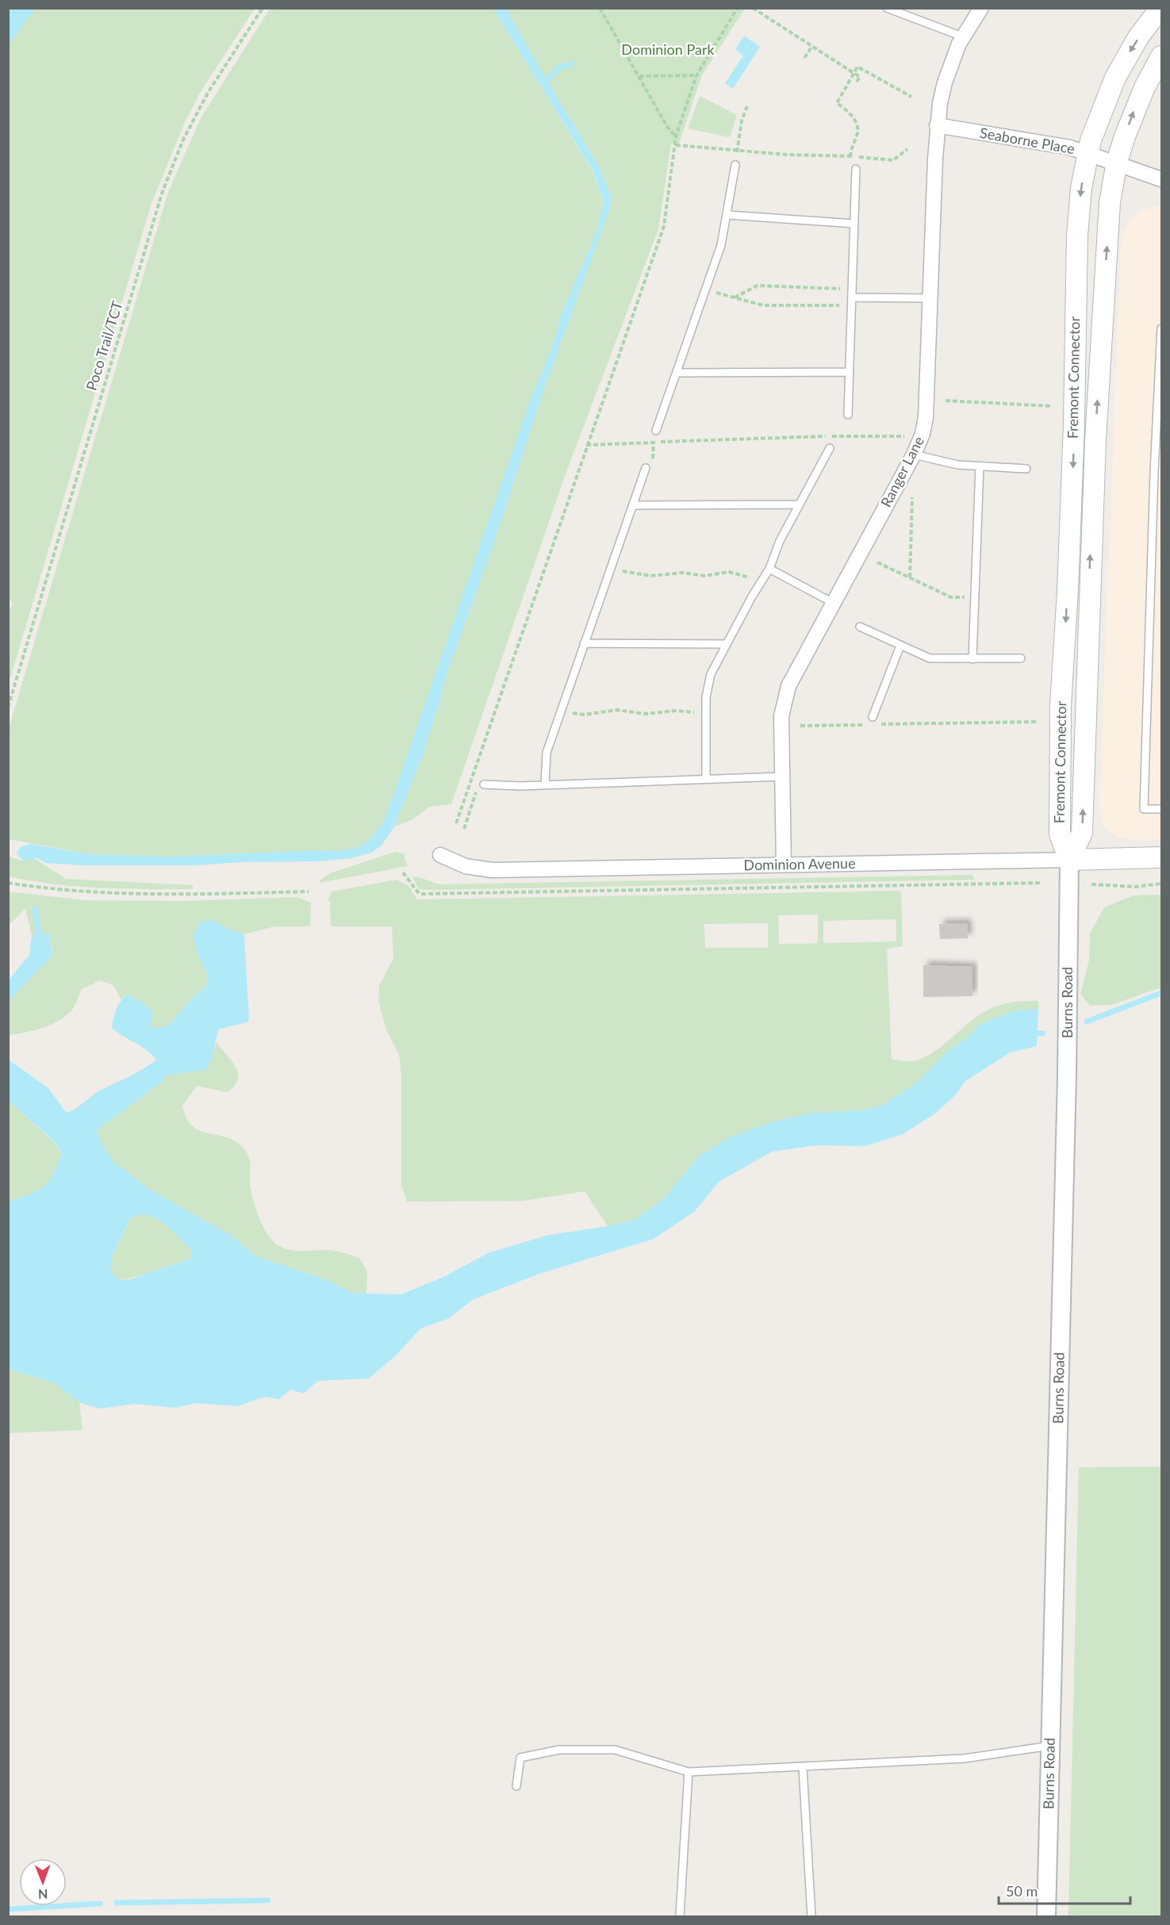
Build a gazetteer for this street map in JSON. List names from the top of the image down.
{
  "streets": {
    "main road": ["Fremont Connector", "Dominion Avenue"],
    "street": ["Seaborne Place", "Ranger Lane", "Burns Road"],
    "path": ["Poco Trail/TCT"]
  },
  "crossings": [
    ["Seaborne Place", "Fremont Connector"],
    ["Seaborne Place", "Ranger Lane"],
    ["Fremont Connector", "Dominion Avenue"],
    ["Fremont Connector", "Burns Road"],
    ["Ranger Lane", "Dominion Avenue"],
    ["Dominion Avenue", "Burns Road"]
  ],
  "parks": ["Dominion Park"],
  "scale_bar": "50 m",
  "north": "bottom"
}
